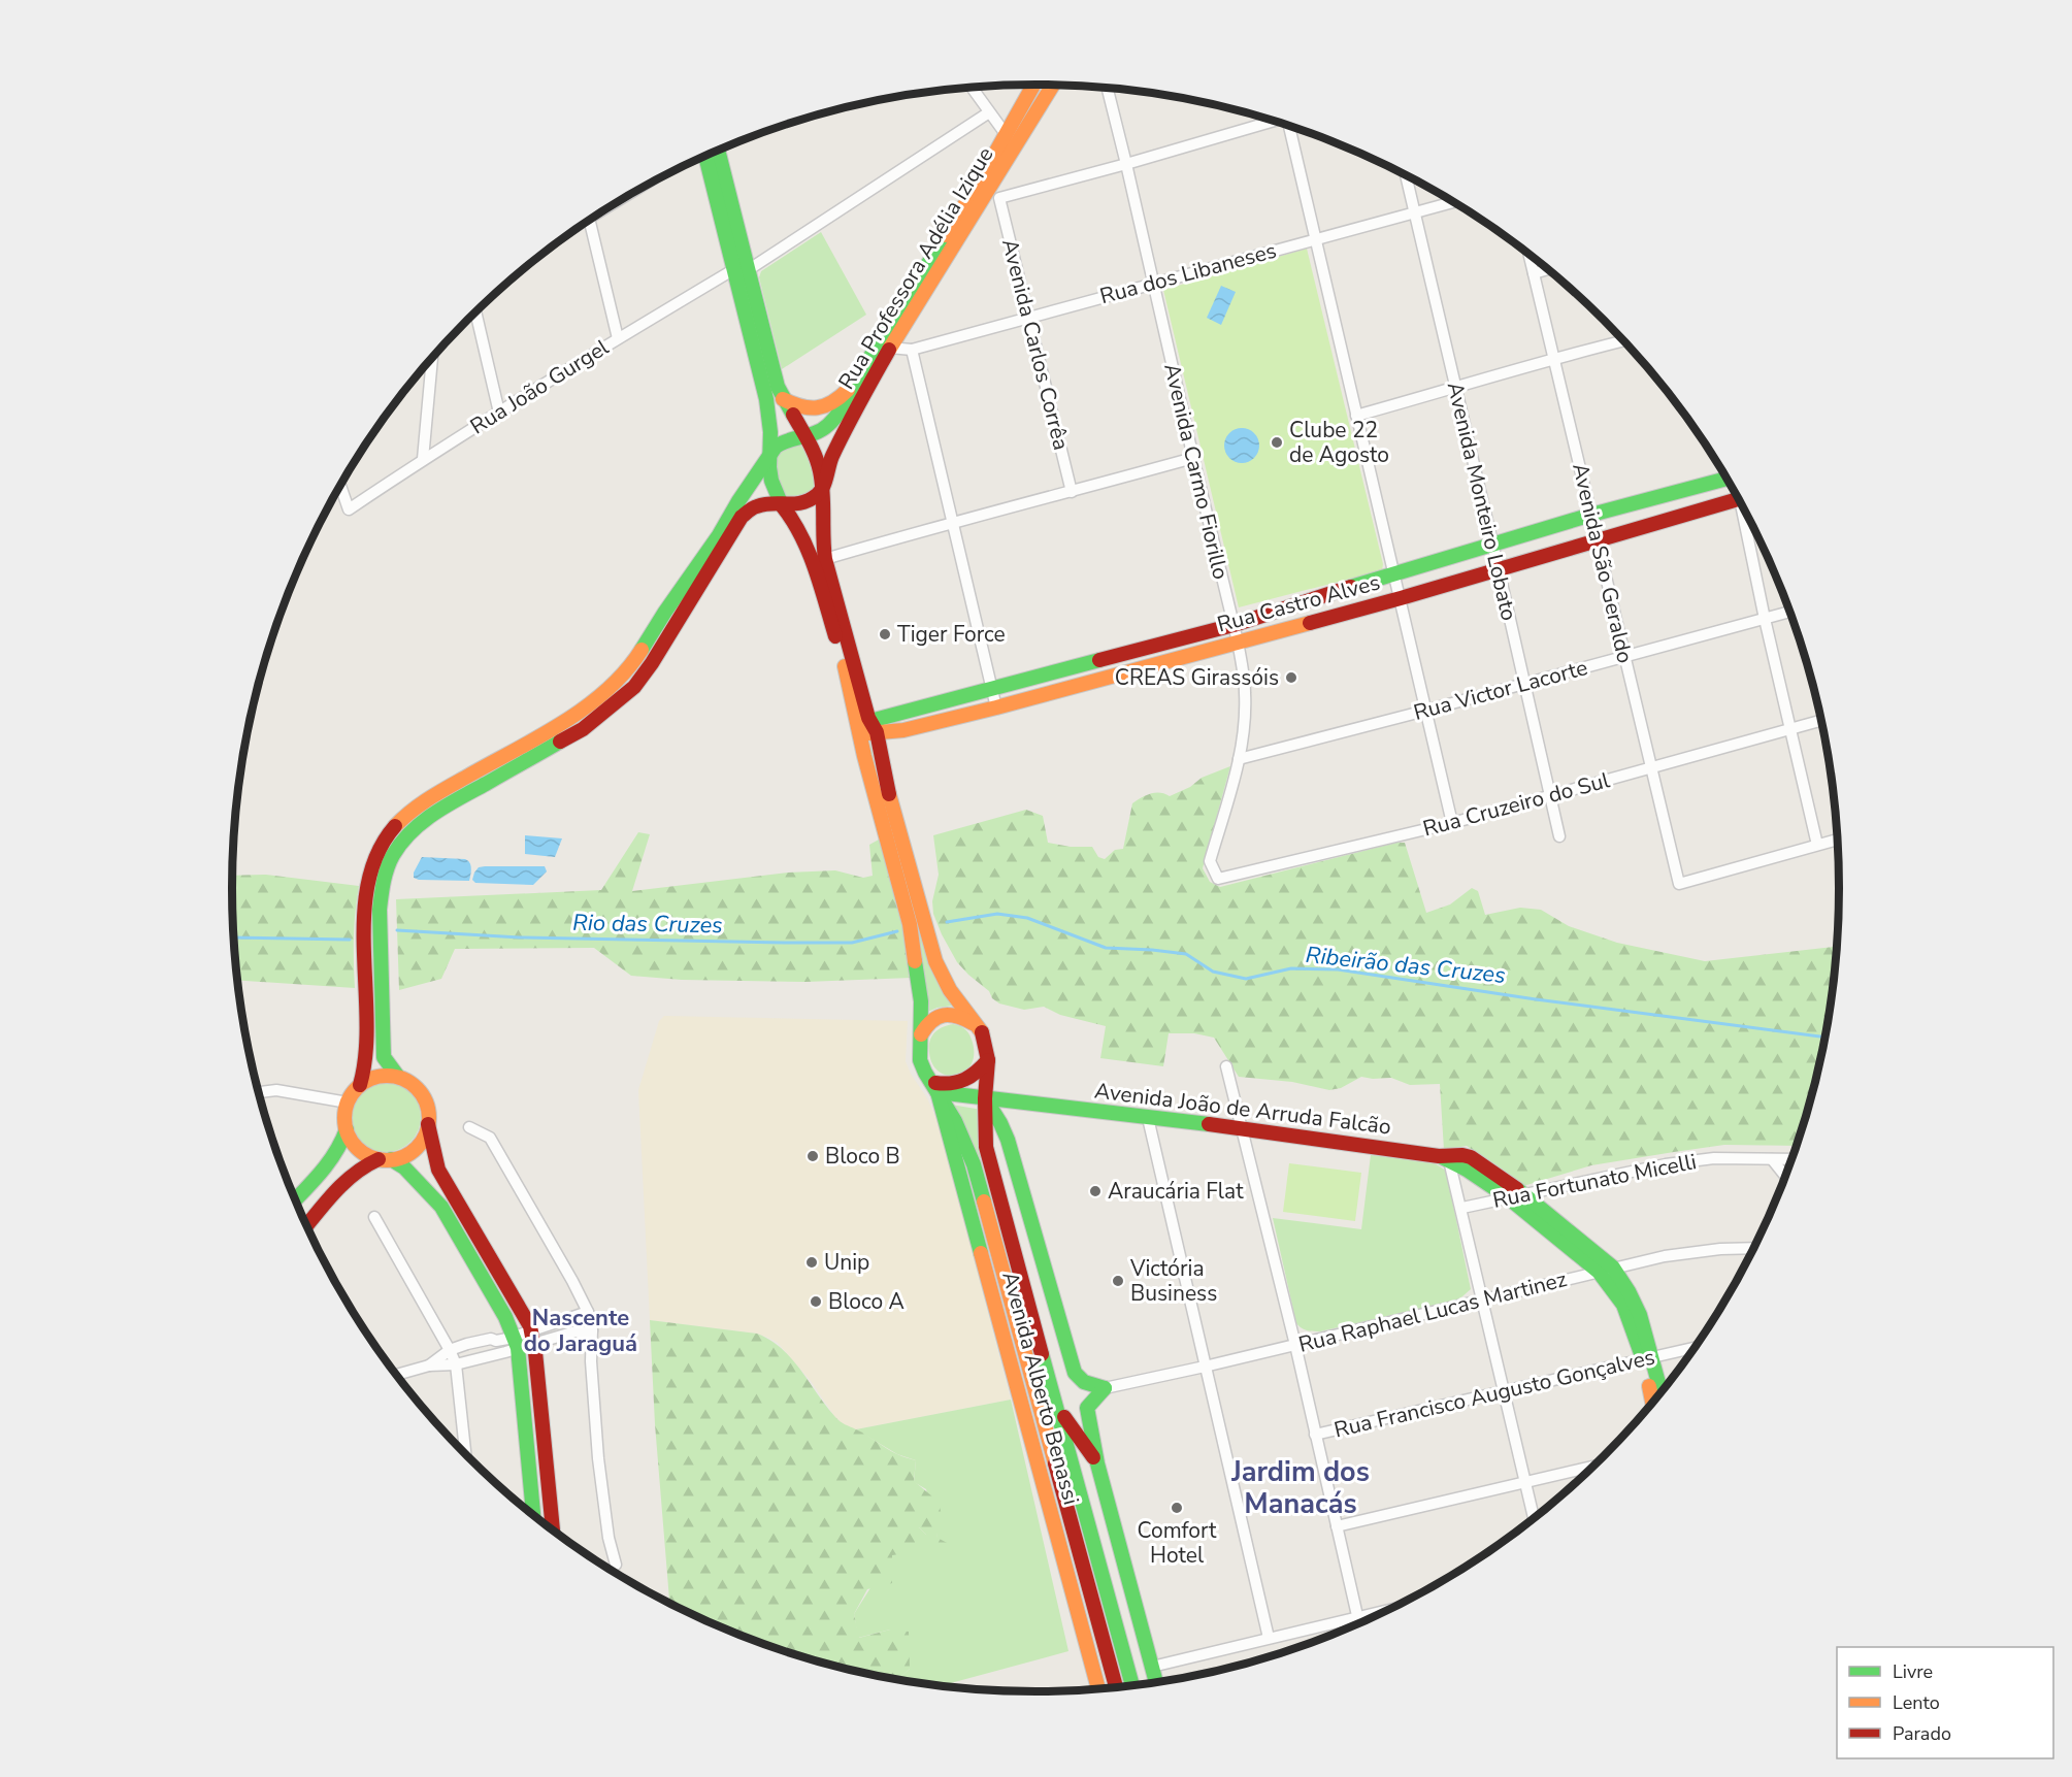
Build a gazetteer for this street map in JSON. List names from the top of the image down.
{
  "streets": {
    "street": [
      "Rua Professora Adélia Izique",
      "Rua dos Libaneses",
      "Avenida Carlos Corrêa",
      "Rua João Gurgel",
      "Avenida Carmo Fiorillo",
      "Avenida Monteiro Lobato",
      "Avenida São Geraldo",
      "Rua Castro Alves",
      "Rua Victor Lacorte",
      "Rua Cruzeiro do Sul",
      "Avenida João de Arruda Falcão",
      "Rua Fortunato Micelli",
      "Rua Raphael Lucas Martinez",
      "Avenida Alberto Benassi",
      "Rua Francisco Augusto Gonçalves"
    ]
  },
  "crossings": [
    ["Rua Professora Adélia Izique", "Avenida Carlos Corrêa"],
    ["Rua dos Libaneses", "Avenida Carlos Corrêa"],
    ["Rua dos Libaneses", "Avenida Carmo Fiorillo"],
    ["Rua dos Libaneses", "Avenida Monteiro Lobato"],
    ["Avenida Carmo Fiorillo", "Rua Castro Alves"],
    ["Avenida Carmo Fiorillo", "Rua Victor Lacorte"],
    ["Avenida Carmo Fiorillo", "Rua Cruzeiro do Sul"],
    ["Avenida Monteiro Lobato", "Rua Castro Alves"],
    ["Avenida Monteiro Lobato", "Rua Victor Lacorte"],
    ["Avenida Monteiro Lobato", "Rua Cruzeiro do Sul"],
    ["Avenida São Geraldo", "Rua Castro Alves"],
    ["Avenida São Geraldo", "Rua Victor Lacorte"],
    ["Avenida São Geraldo", "Rua Cruzeiro do Sul"],
    ["Avenida João de Arruda Falcão", "Rua Fortunato Micelli"],
    ["Avenida João de Arruda Falcão", "Rua Raphael Lucas Martinez"],
    ["Avenida João de Arruda Falcão", "Avenida Alberto Benassi"],
    ["Avenida João de Arruda Falcão", "Rua Francisco Augusto Gonçalves"]
  ],
  "districts": ["Nascente do Jaraguá", "Jardim dos Manacás"],
  "water": ["Rio das Cruzes", "Ribeirão das Cruzes"],
  "places": [
    "Clube 22 de Agosto",
    "Tiger Force",
    "CREAS Girassóis",
    "Bloco B",
    "Araucária Flat",
    "Unip",
    "Victória Business",
    "Bloco A",
    "Comfort Hotel"
  ],
  "legend": ["Livre", "Lento", "Parado"]
}
